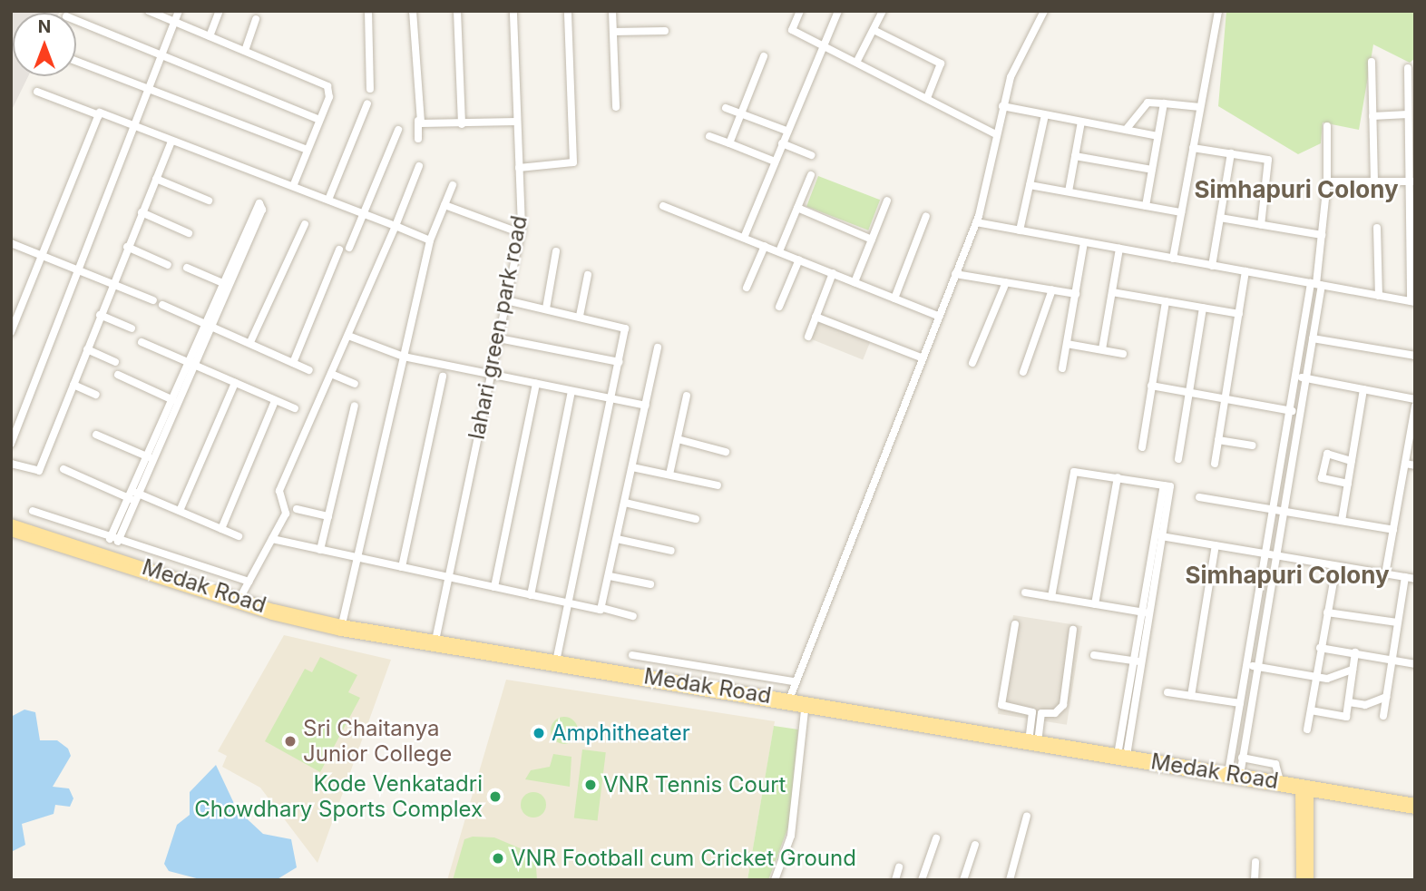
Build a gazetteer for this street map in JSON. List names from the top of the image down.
{
  "streets": {
    "main road": ["Medak Road"],
    "street": ["lahari green park road"]
  },
  "crossings": [
    ["lahari green park road", "Medak Road"]
  ],
  "districts": ["Simhapuri Colony", "Simhapuri Colony"],
  "places": [
    "Amphitheater",
    "Sri Chaitanya Junior College",
    "VNR Tennis Court",
    "Kode Venkatadri Chowdhary Sports Complex",
    "VNR Football cum Cricket Ground"
  ],
  "north": "top"
}
